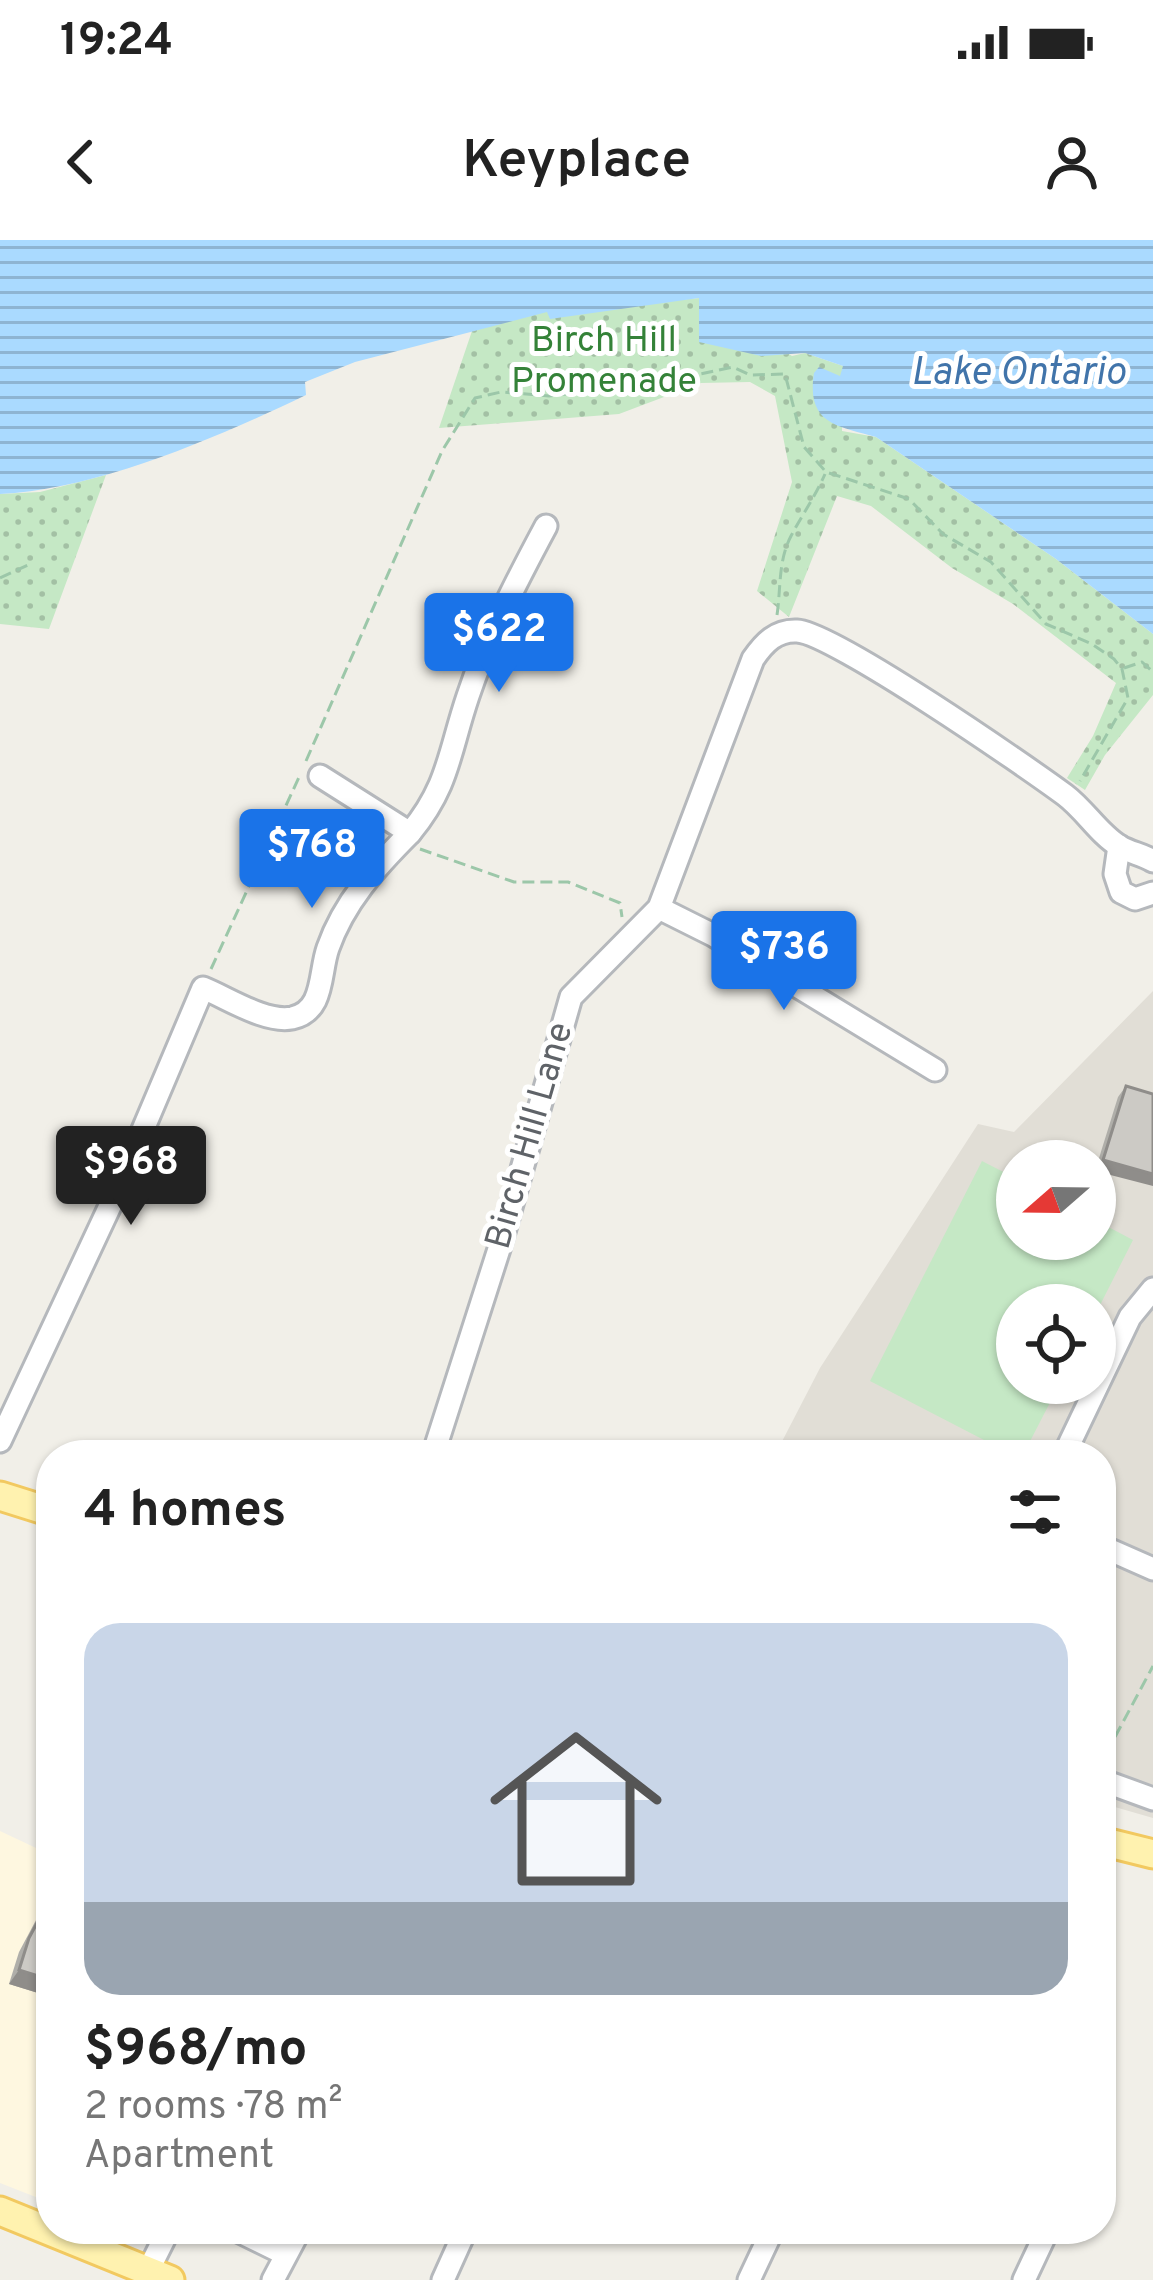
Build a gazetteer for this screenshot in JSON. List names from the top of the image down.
{
  "streets": {
    "street": ["Birch Hill Lane"]
  },
  "water": ["Lake Ontario"],
  "parks": ["Birch Hill Promenade"],
  "north": "left",
  "page": {
    "status": "19:24",
    "header": "Keyplace",
    "price": [
      "$622",
      "$768",
      "$736",
      "$968"
    ],
    "heading": "4 homes",
    "list": [
      {
        "name": "$968/mo",
        "note": "2 rooms · 78 m² · Apartment"
      }
    ]
  }
}
